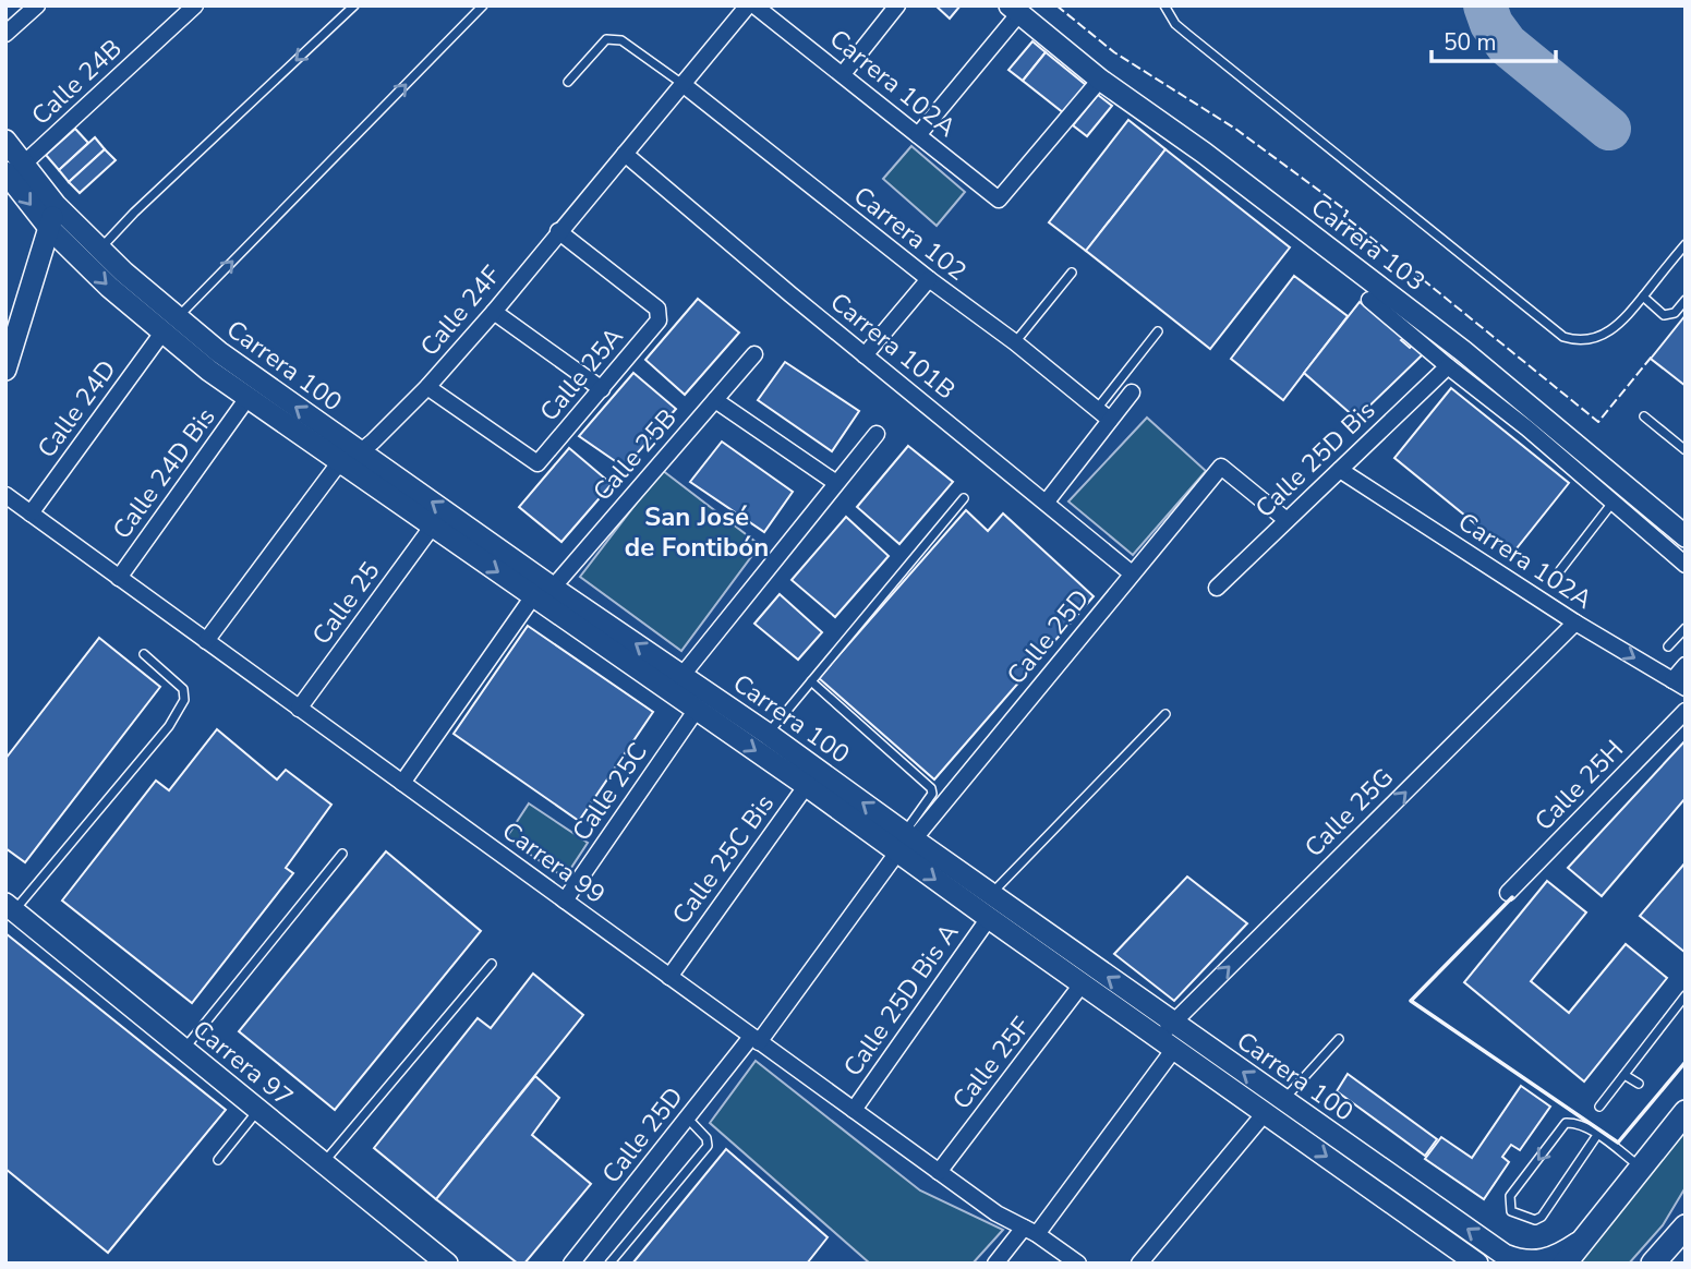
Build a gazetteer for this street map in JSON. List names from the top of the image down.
{
  "streets": {
    "main road": ["Carrera 103", "Carrera 100", "Carrera 97"],
    "street": [
      "Calle 24B",
      "Carrera 102A",
      "Carrera 102",
      "Calle 24F",
      "Carrera 101B",
      "Calle 25A",
      "Calle 24D",
      "Calle 25B",
      "Calle 25D Bis",
      "Calle 24D Bis",
      "Calle 25",
      "Calle 25D",
      "Calle 25H",
      "Calle 25C",
      "Calle 25G",
      "Calle 25C Bis",
      "Carrera 99",
      "Calle 25D Bis A",
      "Calle 25F"
    ]
  },
  "crossings": [
    ["Calle 24B", "Carrera 100"],
    ["Carrera 102A", "Carrera 103"],
    ["Carrera 102A", "Calle 25D Bis"],
    ["Carrera 102A", "Calle 25G"],
    ["Carrera 102", "Calle 24F"],
    ["Calle 24F", "Carrera 101B"],
    ["Calle 24F", "Carrera 100"],
    ["Calle 24F", "Calle 25A"],
    ["Calle 24F", "Carrera 99"],
    ["Carrera 101B", "Calle 25D"],
    ["Carrera 100", "Calle 24D"],
    ["Carrera 100", "Calle 25B"],
    ["Carrera 100", "Calle 24D Bis"],
    ["Carrera 100", "Calle 25"],
    ["Carrera 100", "Calle 25D"],
    ["Carrera 100", "Calle 25C"],
    ["Carrera 100", "Calle 25G"],
    ["Carrera 100", "Calle 25C Bis"],
    ["Carrera 100", "Calle 25D Bis A"],
    ["Carrera 100", "Calle 25F"],
    ["Calle 24D", "Carrera 99"],
    ["Calle 25D Bis", "Calle 25D"],
    ["Calle 24D Bis", "Carrera 99"],
    ["Calle 25", "Carrera 99"],
    ["Calle 25D", "Carrera 99"],
    ["Calle 25C", "Carrera 99"],
    ["Calle 25G", "Carrera 99"],
    ["Calle 25C Bis", "Carrera 99"],
    ["Carrera 99", "Calle 25D Bis A"],
    ["Carrera 99", "Calle 25F"]
  ],
  "one_way": ["Calle 25G"],
  "districts": ["San José de Fontibón"],
  "scale_bar": "50 m"
}
